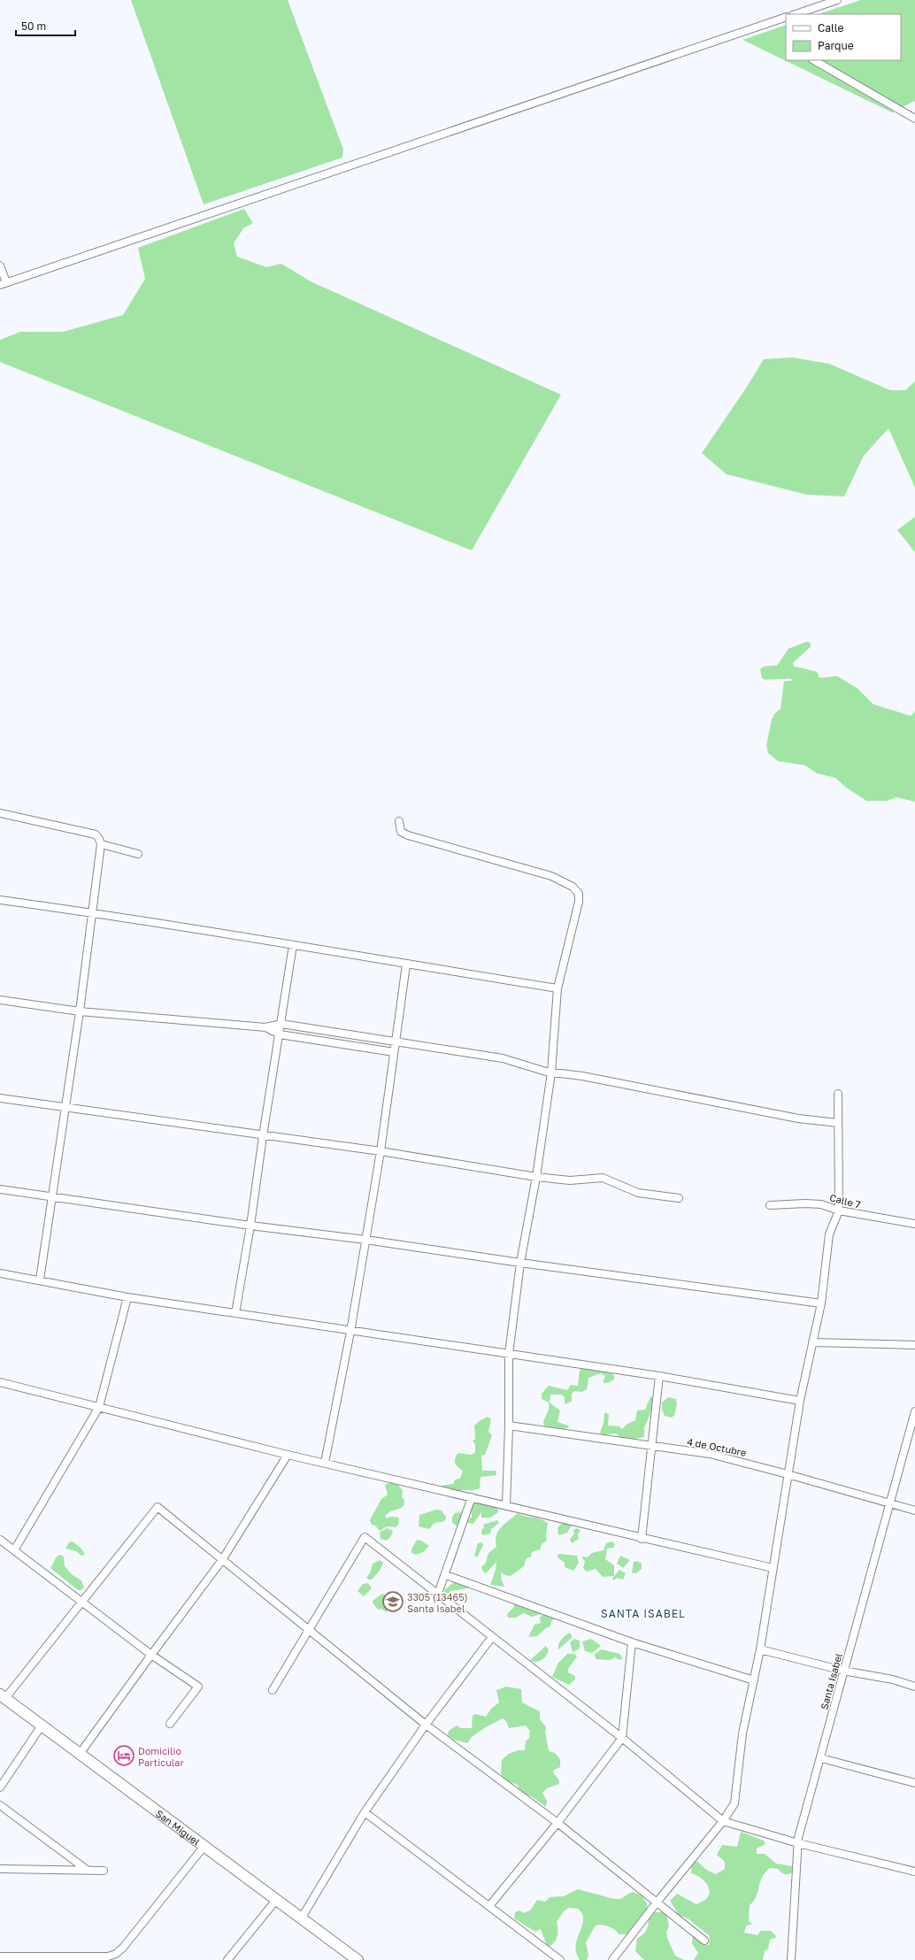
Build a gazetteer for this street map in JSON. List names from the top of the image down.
{
  "streets": {
    "street": [
      "Calle 7",
      "4 de Octubre",
      "Santa Isabel",
      "San Miguel"
    ]
  },
  "crossings": [
    ["4 de Octubre", "Santa Isabel"]
  ],
  "districts": ["SANTA ISABEL"],
  "places": {
    "school or university": ["3305 (13465) Santa Isabel"],
    "hotel": ["Domicilio Particular"]
  },
  "legend": ["Calle", "Parque"],
  "scale_bar": "50 m"
}
